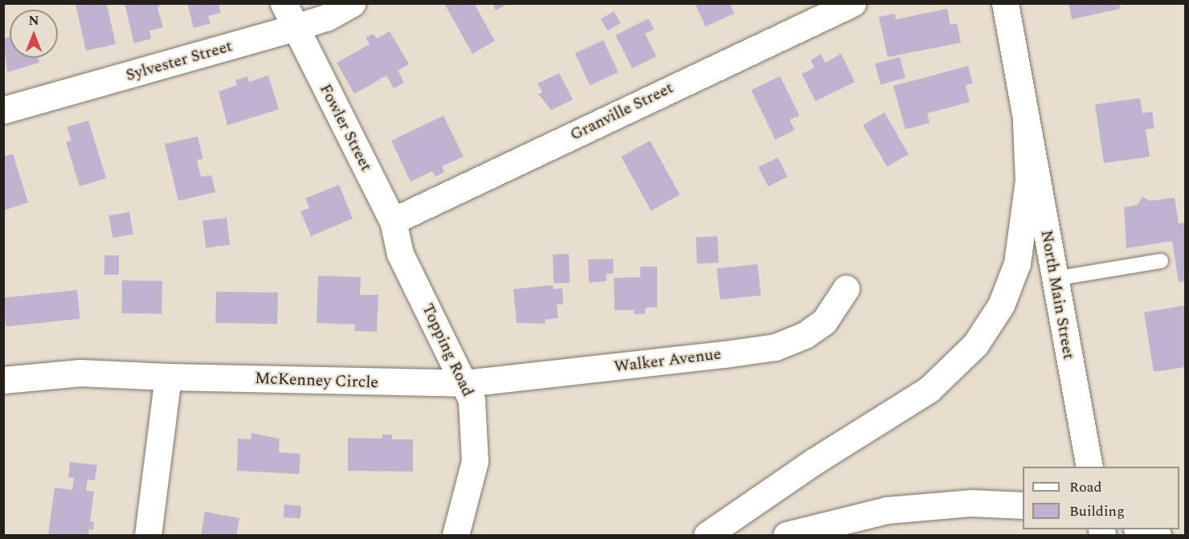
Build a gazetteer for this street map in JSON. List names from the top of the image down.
{
  "streets": {
    "main road": [
      "Sylvester Street",
      "Granville Street",
      "Fowler Street",
      "North Main Street",
      "Topping Road",
      "Walker Avenue",
      "McKenney Circle"
    ]
  },
  "crossings": [
    ["Sylvester Street", "Fowler Street"],
    ["Granville Street", "Fowler Street"],
    ["Fowler Street", "Topping Road"],
    ["Topping Road", "Walker Avenue"],
    ["Topping Road", "McKenney Circle"],
    ["Walker Avenue", "McKenney Circle"]
  ],
  "legend": ["Road", "Building"],
  "north": "top"
}
